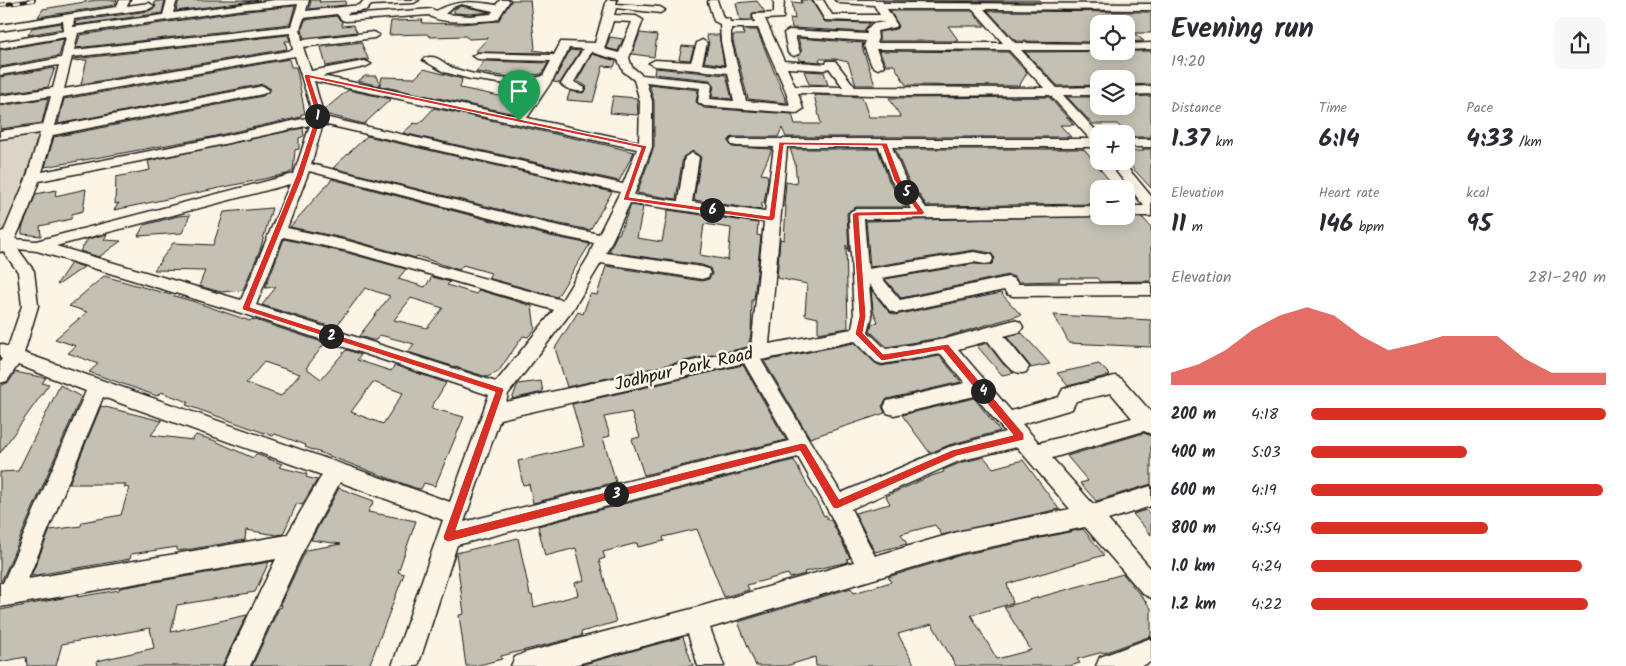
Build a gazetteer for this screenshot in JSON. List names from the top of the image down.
{
  "streets": {
    "street": ["Jodhpur Park Road"]
  },
  "page": {
    "heading": ["Evening run", "19:20"],
    "map_buttons": ["+", "−"],
    "stats": [
      ["Distance", "1.37 km"],
      ["Time", "6:14"],
      ["Pace", "4:33 /km"],
      ["Elevation", "11 m"],
      ["Heart rate", "146 bpm"],
      ["kcal", "95"]
    ],
    "pins": [
      "1",
      "5",
      "6",
      "2",
      "4",
      "3"
    ],
    "chart": ["Elevation", "281–290 m"],
    "list": [
      {
        "name": "200 m",
        "note": "4:18"
      },
      {
        "name": "400 m",
        "note": "5:03"
      },
      {
        "name": "600 m",
        "note": "4:19"
      },
      {
        "name": "800 m",
        "note": "4:54"
      },
      {
        "name": "1.0 km",
        "note": "4:24"
      },
      {
        "name": "1.2 km",
        "note": "4:22"
      }
    ]
  }
}
